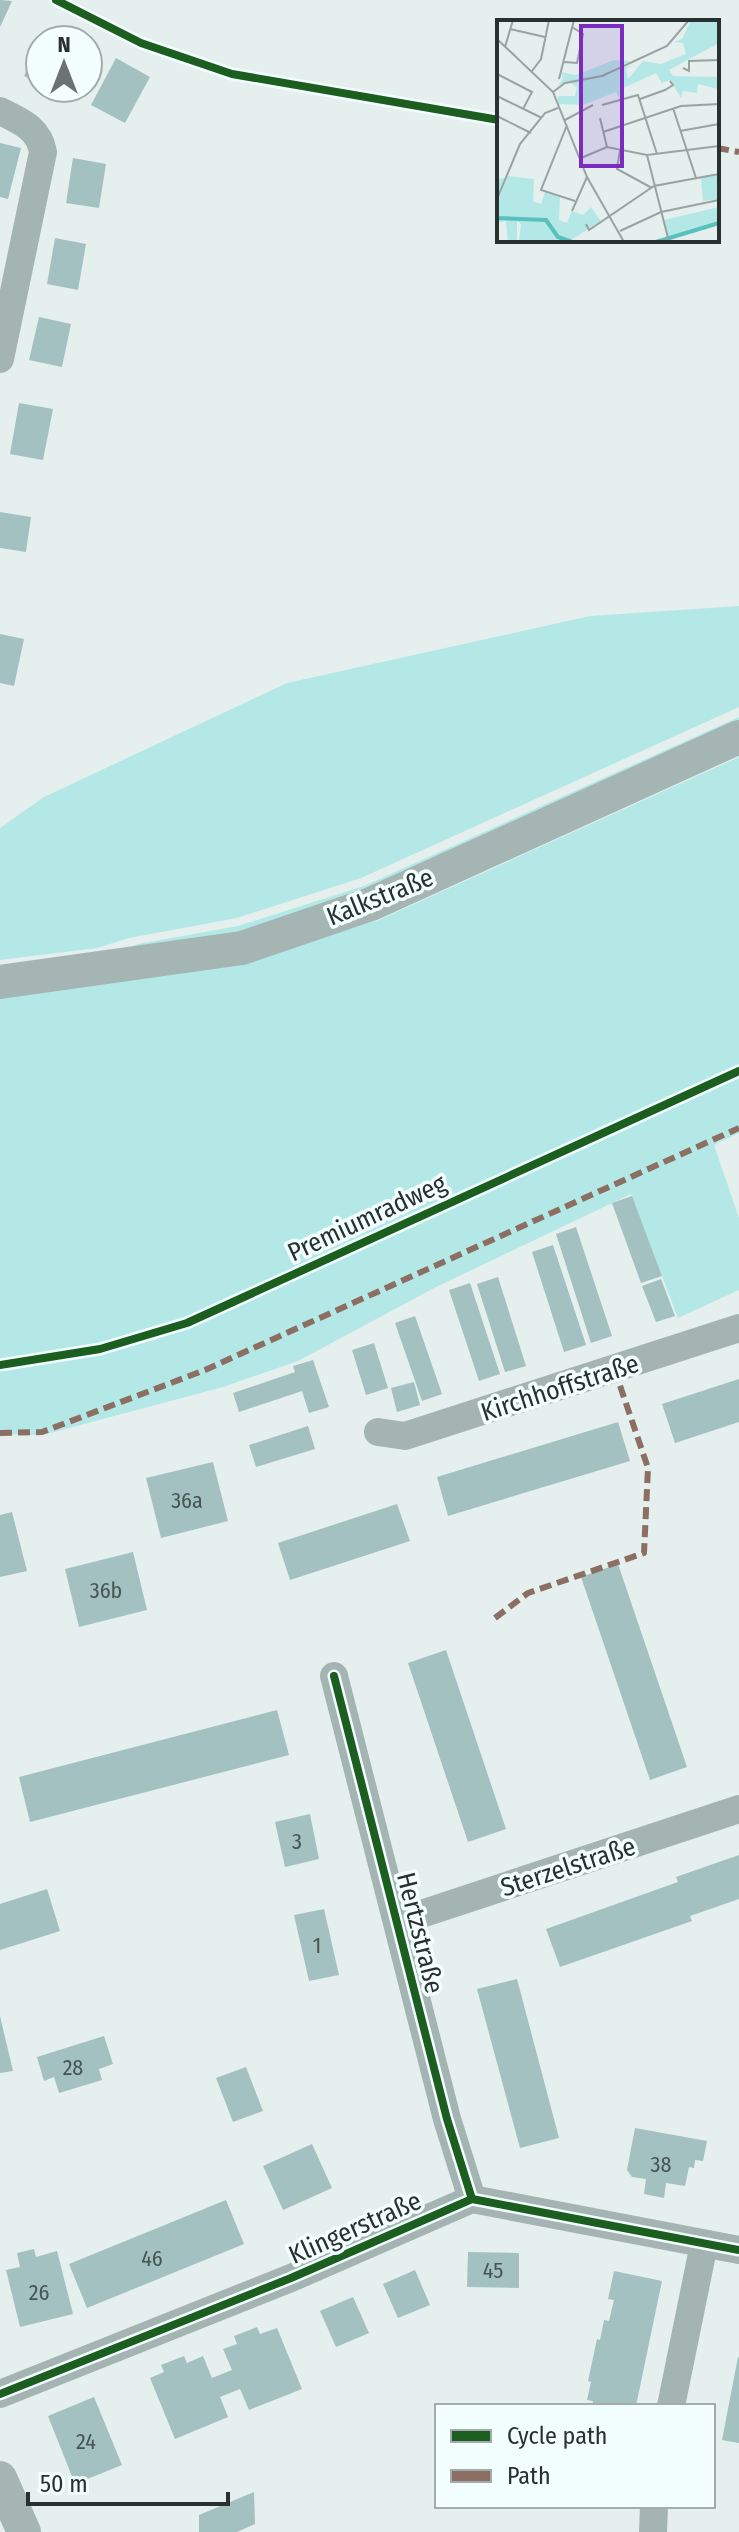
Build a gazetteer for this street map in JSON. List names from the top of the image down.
{
  "streets": {
    "main road": ["Kalkstraße"],
    "street": [
      "Kirchhoffstraße",
      "Sterzelstraße",
      "Hertzstraße",
      "Klingerstraße"
    ],
    "cycle path": ["Premiumradweg"]
  },
  "crossings": [
    ["Sterzelstraße", "Hertzstraße"],
    ["Hertzstraße", "Klingerstraße"]
  ],
  "house_numbers": [
    "36a",
    "36b",
    "3",
    "1",
    "28",
    "38",
    "46",
    "45",
    "26",
    "24"
  ],
  "legend": ["Cycle path", "Path"],
  "scale_bar": "50 m",
  "north": "top"
}
